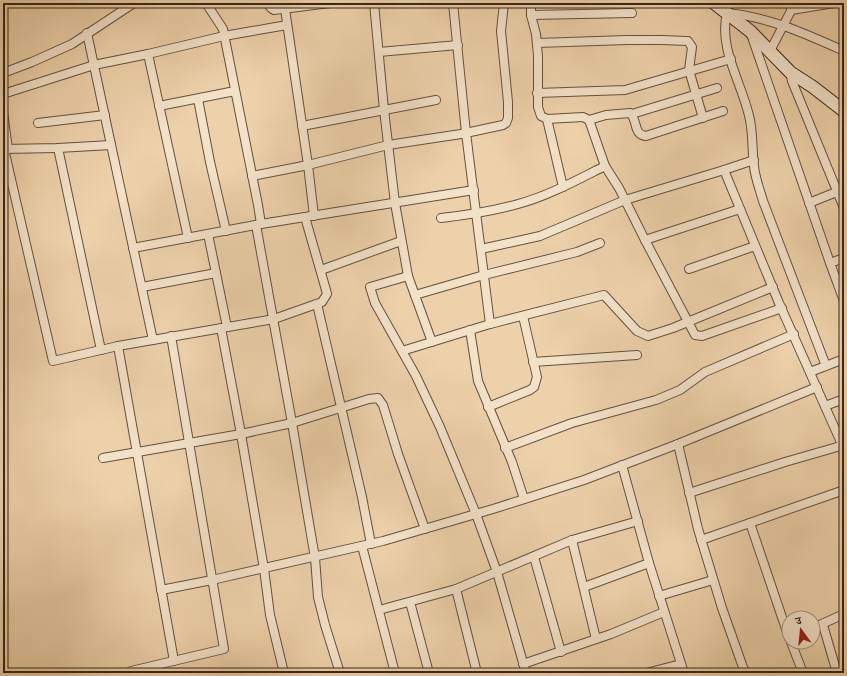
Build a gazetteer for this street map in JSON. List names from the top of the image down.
{
  "north": "top"
}
